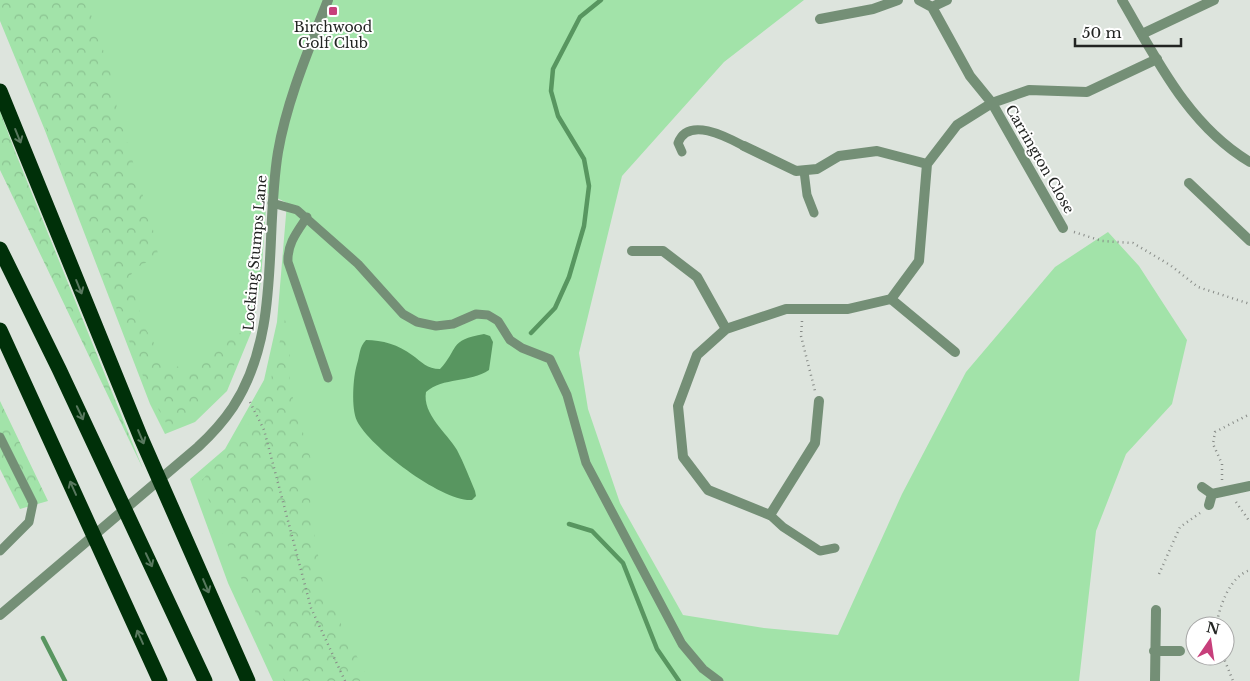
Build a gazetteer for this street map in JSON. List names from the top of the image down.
{
  "streets": {
    "street": ["Carrington Close", "Locking Stumps Lane"]
  },
  "places": {
    "transit": ["Birchwood Golf Club"]
  },
  "scale_bar": "50 m",
  "north": "top"
}
